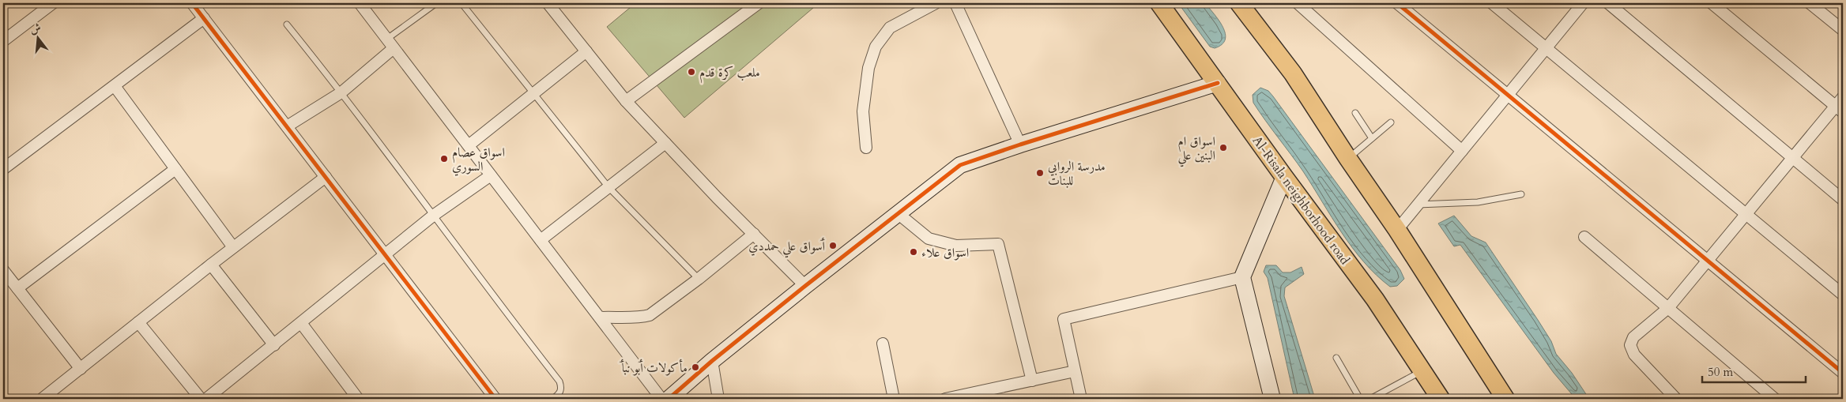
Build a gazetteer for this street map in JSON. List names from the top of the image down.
{
  "streets": {
    "main road": ["Al-Risala neighborhood road"]
  },
  "places": [
    "ملعب كرة قدم",
    "اسواق ام البنين علي",
    "اسواق عصام السوري",
    "مدرسة الروابي للبنات",
    "ٲسواق علي حمددي",
    "اسواق علاء",
    "مأكولات ٲبو نبٲ"
  ],
  "scale_bar": "50 m",
  "north": "top"
}
